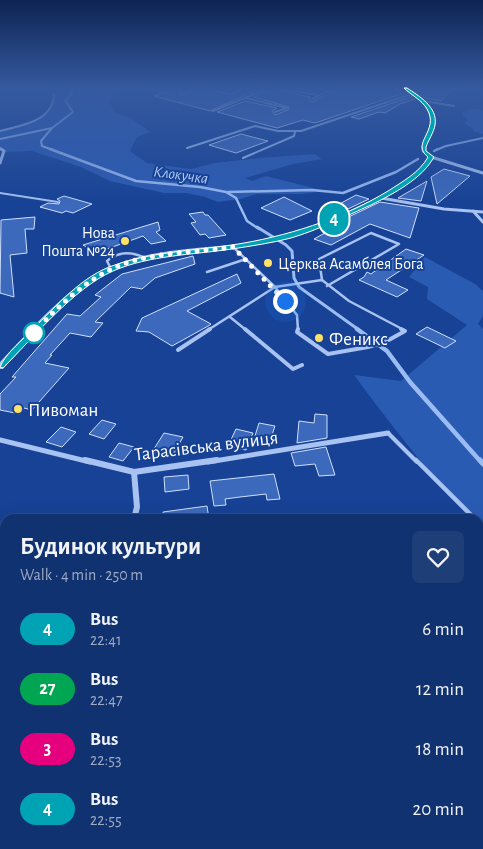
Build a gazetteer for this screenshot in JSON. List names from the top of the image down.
{
  "streets": {
    "street": ["Тарасівська вулиця"]
  },
  "water": ["Клокучка"],
  "places": [
    "Нова Пошта №24",
    "Церква Асамблея Бога",
    "Феникс",
    "Пивоман"
  ],
  "lines": ["bus line 4"],
  "page": {
    "on_map": "4",
    "heading": ["Будинок культури", "Walk · 4 min · 250 m"],
    "list": [
      {
        "mark": "4",
        "name": "Bus",
        "note": "22:41",
        "value": "6 min"
      },
      {
        "mark": "27",
        "name": "Bus",
        "note": "22:47",
        "value": "12 min"
      },
      {
        "mark": "3",
        "name": "Bus",
        "note": "22:53",
        "value": "18 min"
      },
      {
        "mark": "4",
        "name": "Bus",
        "note": "22:55",
        "value": "20 min"
      }
    ]
  }
}
